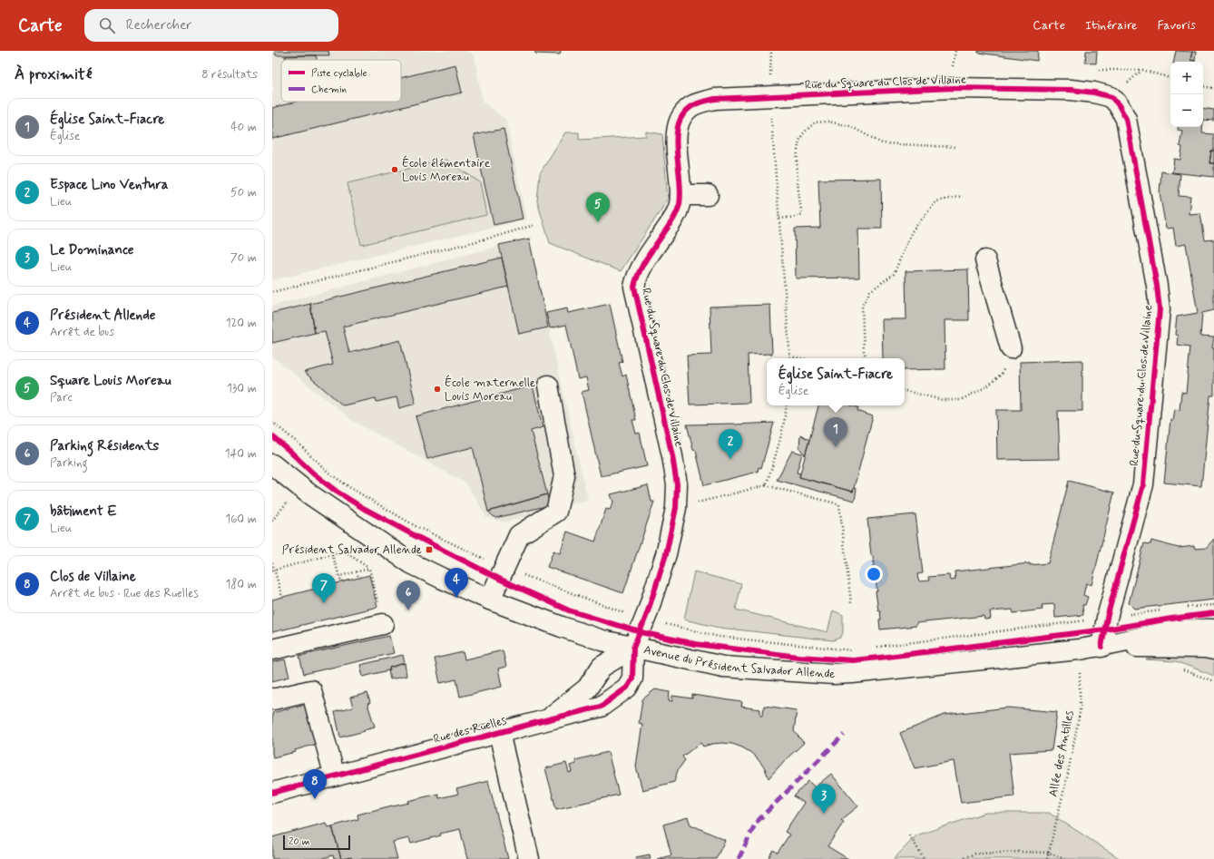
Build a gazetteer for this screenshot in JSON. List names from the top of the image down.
{
  "streets": {
    "street": ["Rue du Square du Clos de Villaine", "Avenue du Président Salvador Allende", "Rue des Ruelles"],
    "path": ["Allée des Antilles"]
  },
  "crossings": [
    ["Rue du Square du Clos de Villaine", "Avenue du Président Salvador Allende"],
    ["Rue du Square du Clos de Villaine", "Rue des Ruelles"],
    ["Avenue du Président Salvador Allende", "Rue des Ruelles"],
    ["Avenue du Président Salvador Allende", "Allée des Antilles"]
  ],
  "places": {
    "other": ["École élémentaire Louis Moreau", "École maternelle Louis Moreau"],
    "transit": ["Président Salvador Allende"]
  },
  "legend": ["Piste cyclable", "Chemin"],
  "scale_bar": "20 m",
  "page": {
    "header": "Carte",
    "search": "Rechercher",
    "nav": ["Carte", "Itinéraire", "Favoris"],
    "heading": ["À proximité", "8 résultats"],
    "map_buttons": ["+", "−"],
    "list": [
      {
        "mark": "1",
        "name": "Église Saint-Fiacre",
        "note": "Église",
        "value": "40 m"
      },
      {
        "mark": "2",
        "name": "Espace Lino Ventura",
        "note": "Lieu",
        "value": "50 m"
      },
      {
        "mark": "3",
        "name": "Le Dominance",
        "note": "Lieu",
        "value": "70 m"
      },
      {
        "mark": "4",
        "name": "Président Allende",
        "note": "Arrêt de bus",
        "value": "120 m"
      },
      {
        "mark": "5",
        "name": "Square Louis Moreau",
        "note": "Parc",
        "value": "130 m"
      },
      {
        "mark": "6",
        "name": "Parking Résidents",
        "note": "Parking",
        "value": "140 m"
      },
      {
        "mark": "7",
        "name": "bâtiment E",
        "note": "Lieu",
        "value": "160 m"
      },
      {
        "mark": "8",
        "name": "Clos de Villaine",
        "note": "Arrêt de bus · Rue des Ruelles",
        "value": "180 m"
      }
    ],
    "pins": [
      "5",
      "1",
      "2",
      "4",
      "7",
      "6",
      "8",
      "3"
    ],
    "popup": ["Église Saint-Fiacre", "Église"],
    "scale": "20 m"
  }
}
